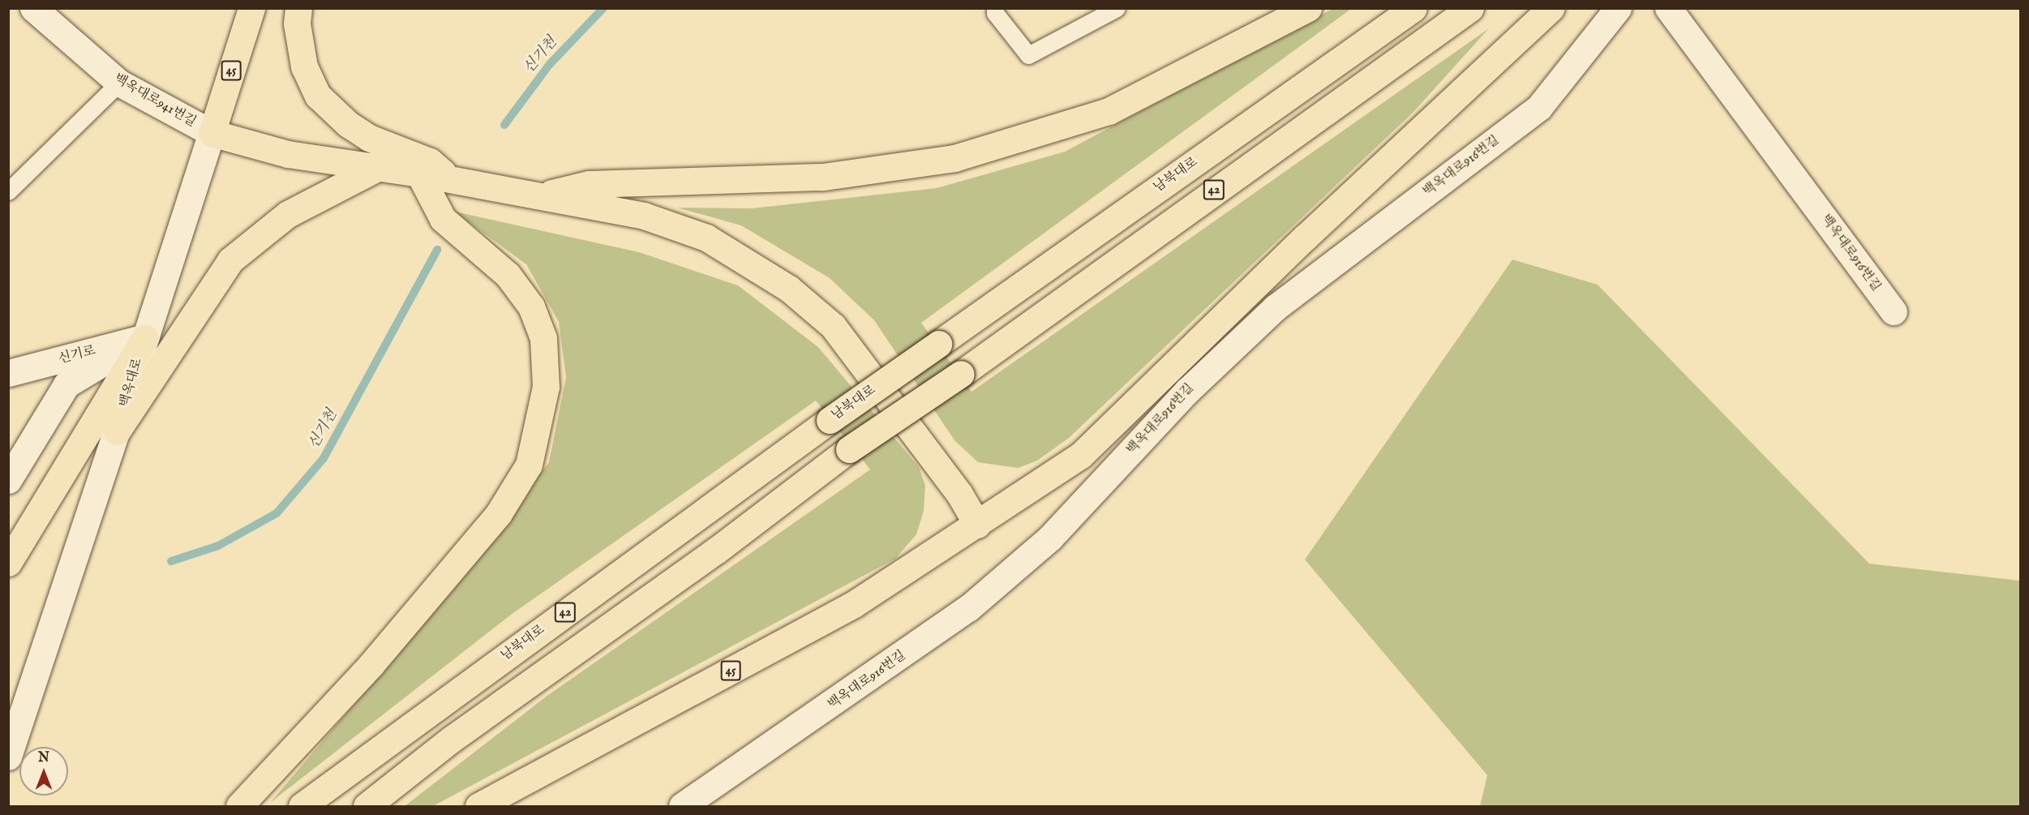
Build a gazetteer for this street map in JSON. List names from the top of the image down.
{
  "streets": {
    "main road": [
      "45",
      "남북대로",
      "42",
      "백옥대로"
    ],
    "street": ["백옥대로941번길", "백옥대로916번길", "신기로"]
  },
  "crossings": [
    ["백옥대로941번길", "백옥대로"],
    ["신기로", "백옥대로"]
  ],
  "water": ["신기천"],
  "north": "top"
}
